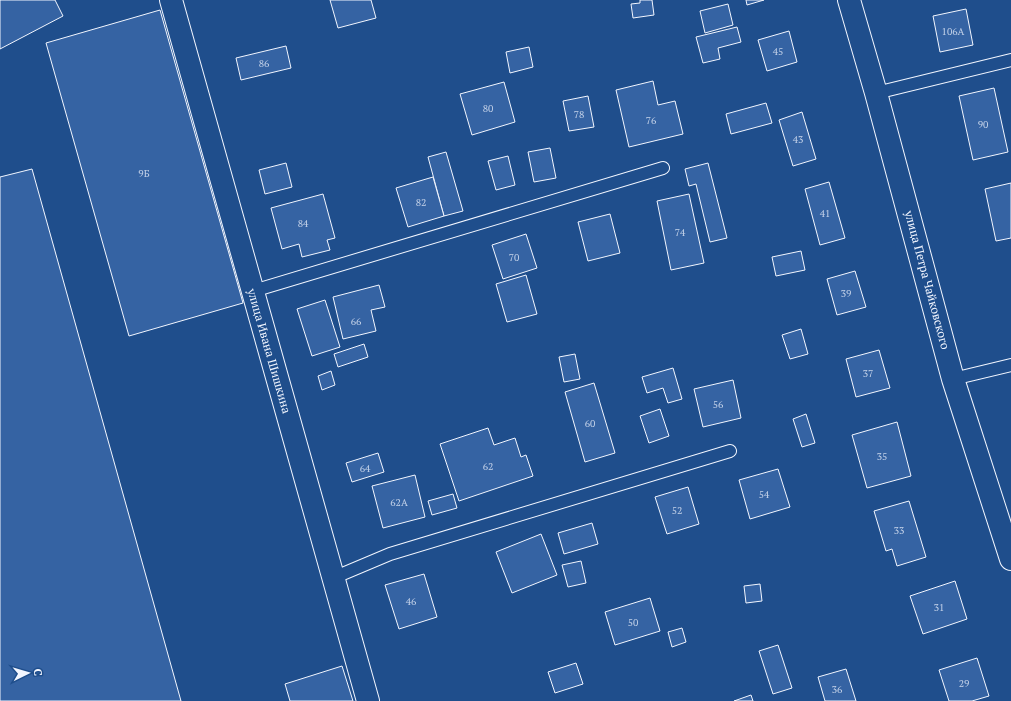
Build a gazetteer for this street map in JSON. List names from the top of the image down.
{
  "streets": {
    "street": ["улица Петра Чайковского", "улица Ивана Шишкина"]
  },
  "house_numbers": [
    "106А",
    "45",
    "86",
    "80",
    "78",
    "76",
    "90",
    "43",
    "9Б",
    "82",
    "41",
    "84",
    "74",
    "70",
    "39",
    "66",
    "37",
    "56",
    "60",
    "35",
    "62",
    "64",
    "54",
    "62А",
    "52",
    "33",
    "46",
    "31",
    "50",
    "29",
    "36"
  ],
  "north": "right"
}
